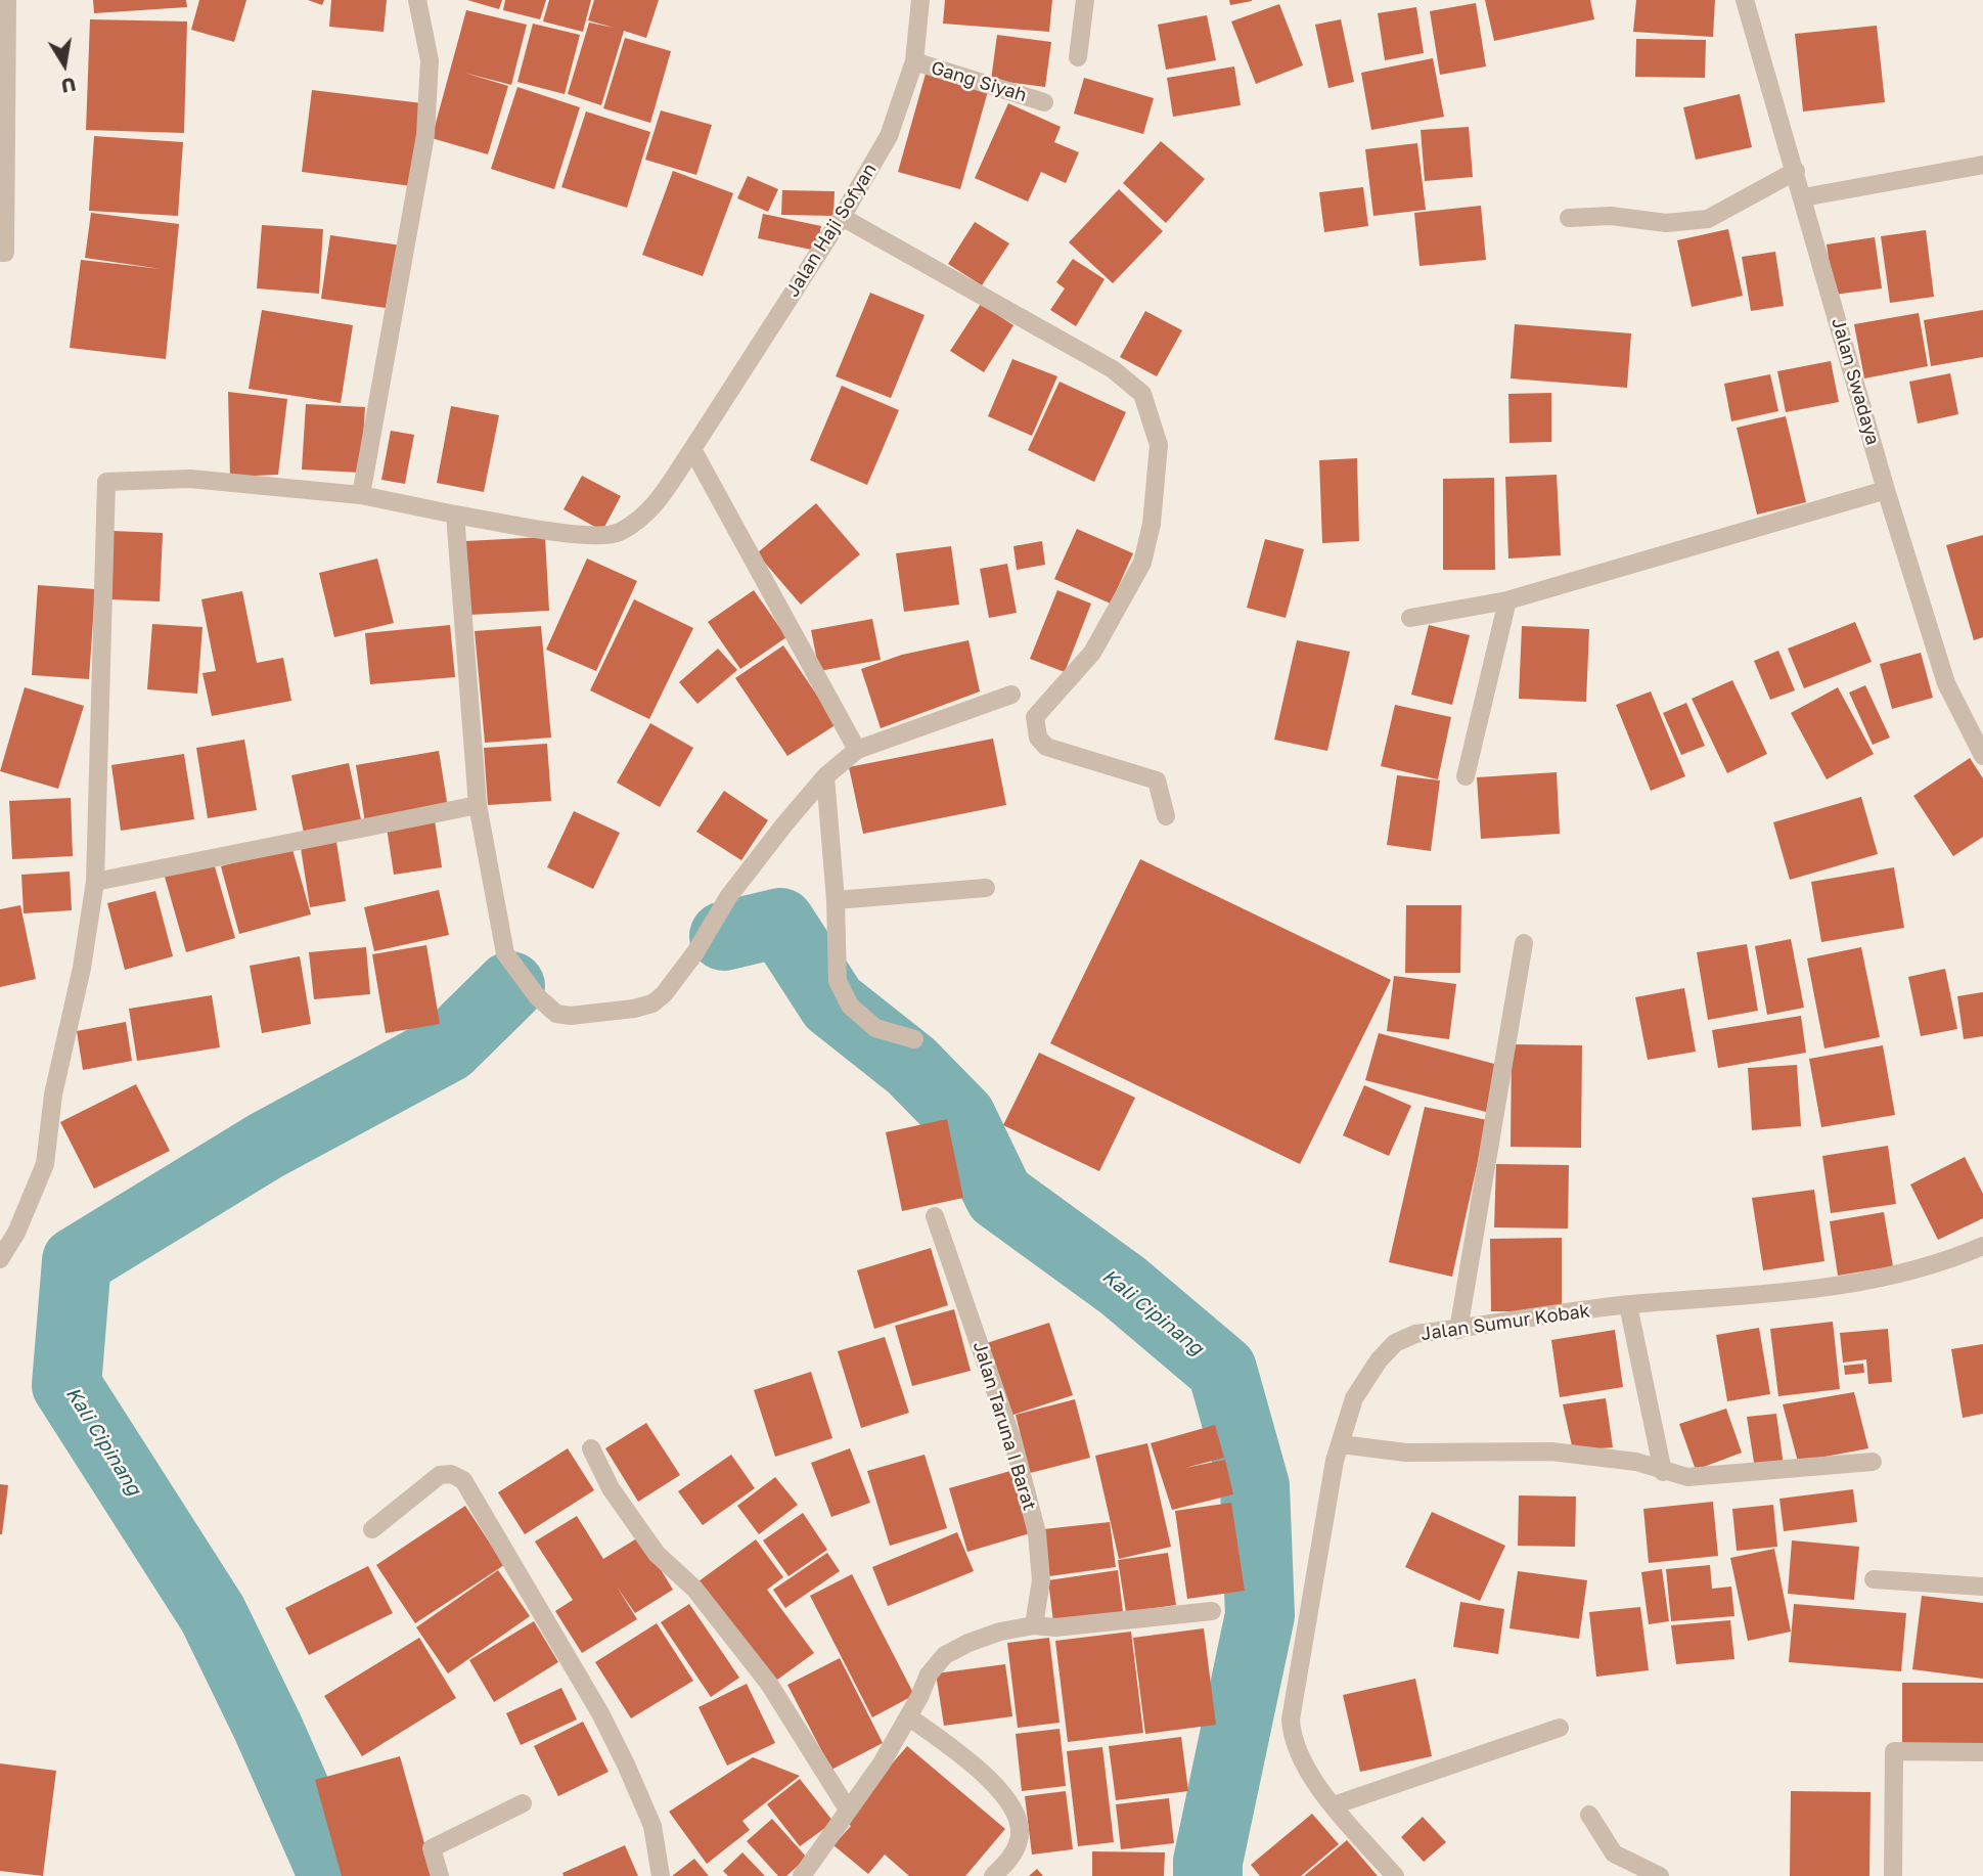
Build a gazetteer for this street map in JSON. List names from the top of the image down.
{
  "streets": {
    "street": [
      "Gang Siyah",
      "Jalan Haji Sofyan",
      "Jalan Swadaya",
      "Jalan Sumur Kobak",
      "Jalan Taruna I Barat"
    ]
  },
  "crossings": [
    ["Gang Siyah", "Jalan Haji Sofyan"]
  ],
  "water": ["Kali Cipinang"],
  "north": "bottom"
}
